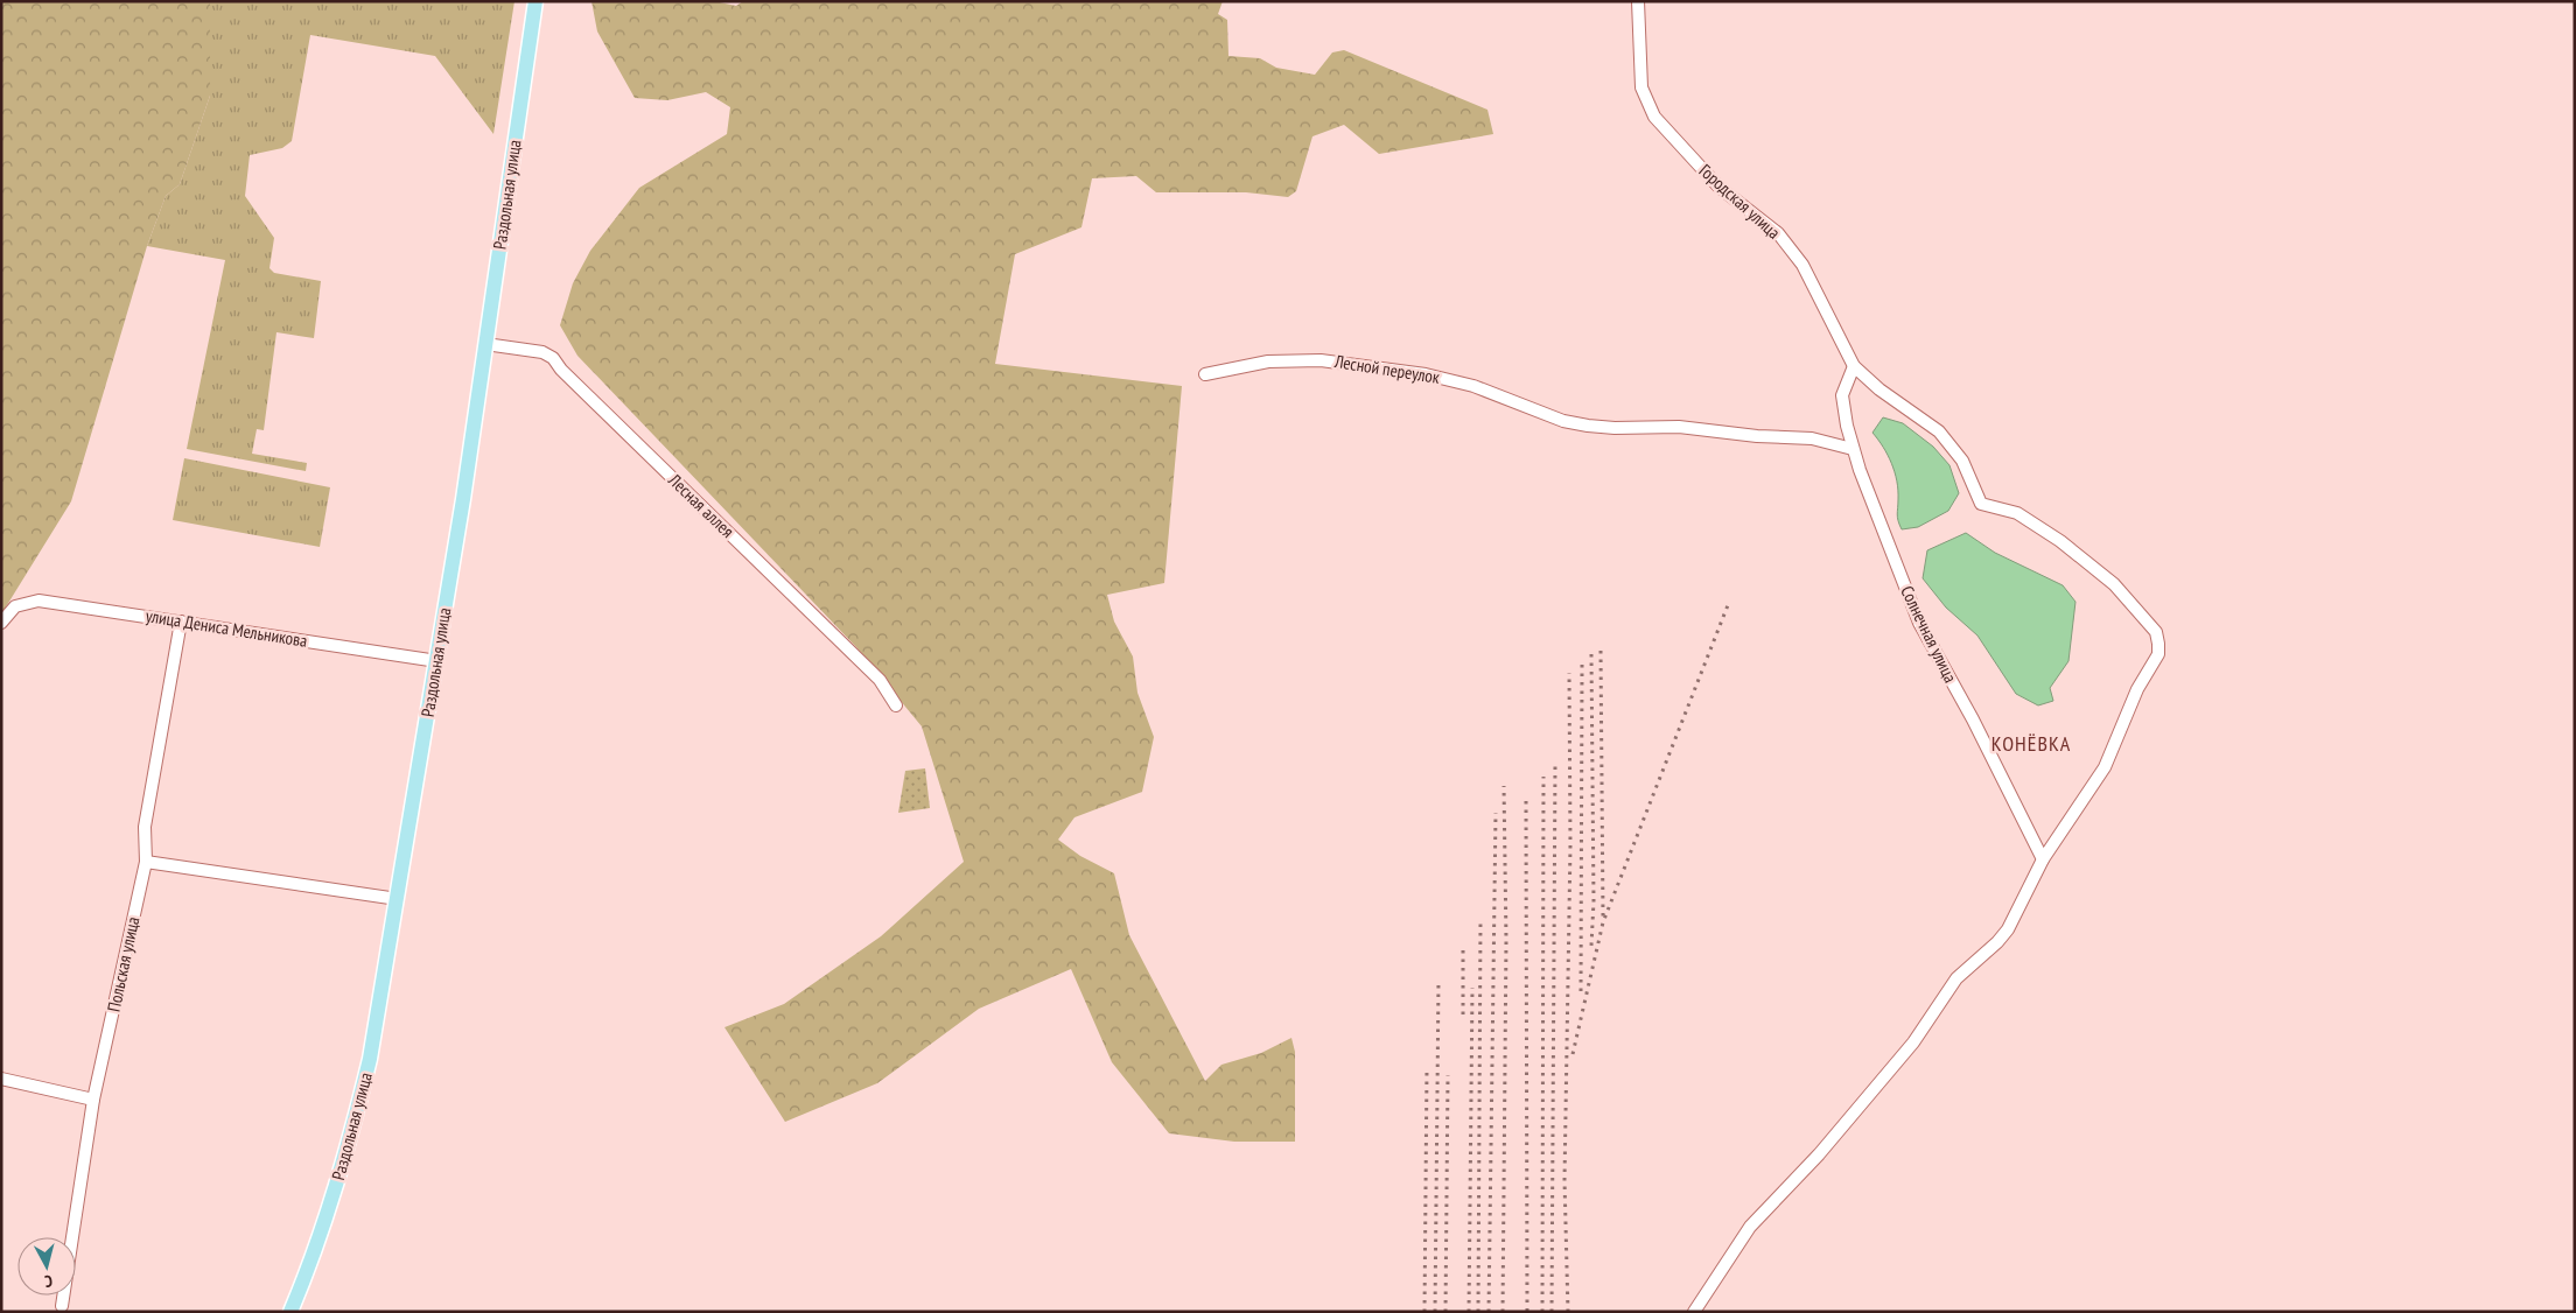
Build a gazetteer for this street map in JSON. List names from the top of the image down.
{
  "streets": {
    "main road": ["Раздольная улица"],
    "street": [
      "Городская улица",
      "Лесной переулок",
      "Лесная аллея",
      "улица Дениса Мельникова",
      "Солнечная улица",
      "Польская улица"
    ]
  },
  "crossings": [
    ["Раздольная улица", "Лесная аллея"],
    ["Раздольная улица", "улица Дениса Мельникова"],
    ["Городская улица", "Солнечная улица"],
    ["Лесной переулок", "Солнечная улица"],
    ["улица Дениса Мельникова", "Польская улица"]
  ],
  "districts": ["КОНЁВКА"],
  "north": "bottom"
}
